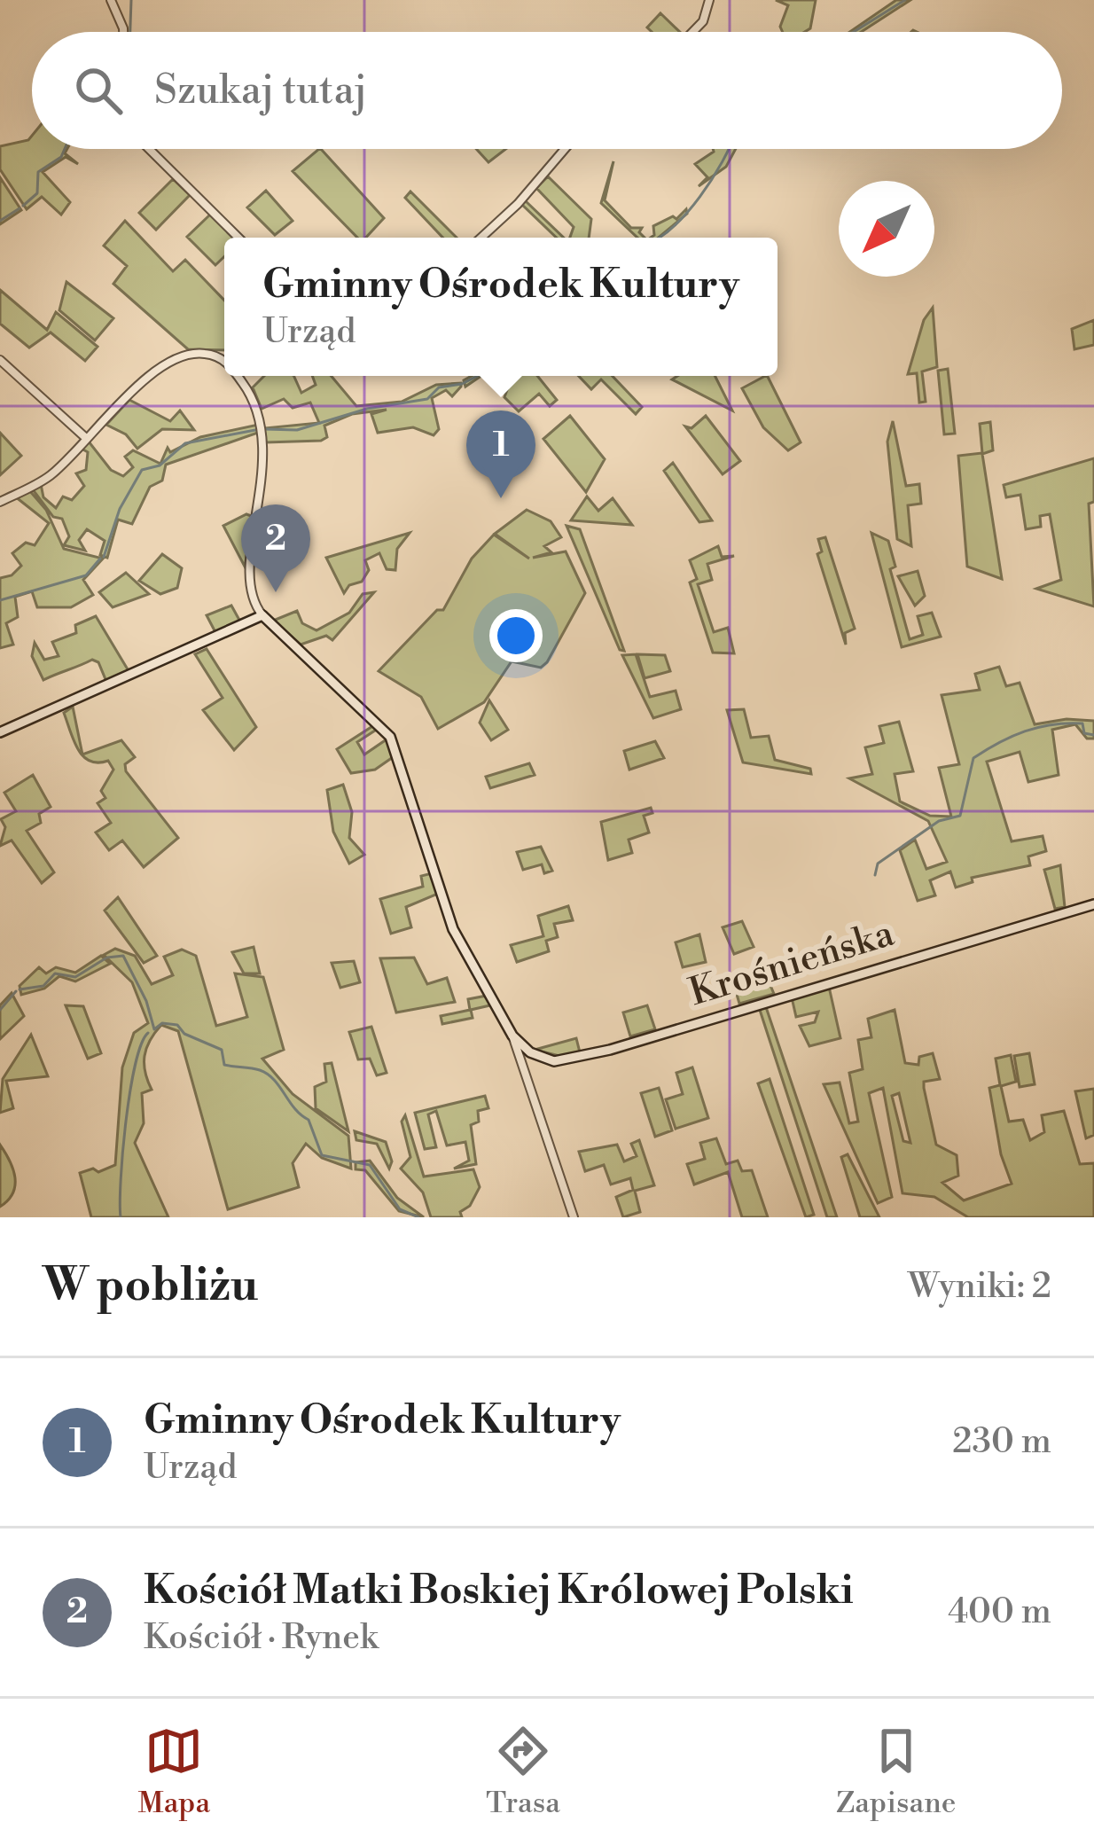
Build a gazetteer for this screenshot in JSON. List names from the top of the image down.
{
  "streets": {
    "main road": ["Krośnieńska"]
  },
  "north": "bottom left",
  "page": {
    "search": "Szukaj tutaj",
    "popup": ["Gminny Ośrodek Kultury", "Urząd"],
    "pins": ["1", "2"],
    "heading": ["W pobliżu", "Wyniki: 2"],
    "list": [
      {
        "mark": "1",
        "name": "Gminny Ośrodek Kultury",
        "note": "Urząd",
        "value": "230 m"
      },
      {
        "mark": "2",
        "name": "Kościół Matki Boskiej Królowej Polski",
        "note": "Kościół · Rynek",
        "value": "400 m"
      }
    ],
    "nav": ["Mapa", "Trasa", "Zapisane"]
  }
}
